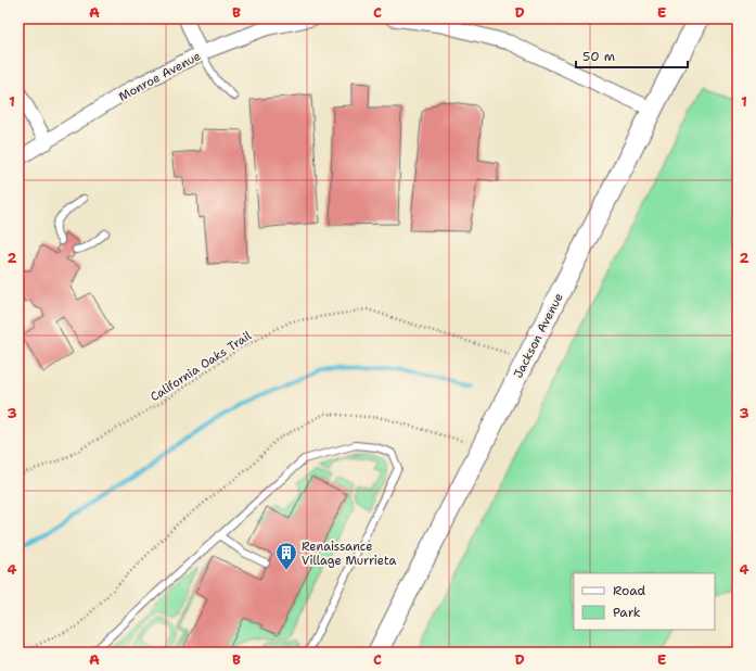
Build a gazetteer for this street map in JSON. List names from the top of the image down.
{
  "streets": {
    "main road": ["Jackson Avenue"],
    "street": ["Monroe Avenue"],
    "path": ["California Oaks Trail"]
  },
  "crossings": [
    ["Jackson Avenue", "California Oaks Trail"]
  ],
  "places": {
    "building": ["Renaissance Village Murrieta"]
  },
  "legend": ["Road", "Park"],
  "scale_bar": "50 m",
  "grid": {
    "columns": [
      "A",
      "B",
      "C",
      "D",
      "E"
    ],
    "rows": [
      "1",
      "2",
      "3",
      "4"
    ]
  }
}
